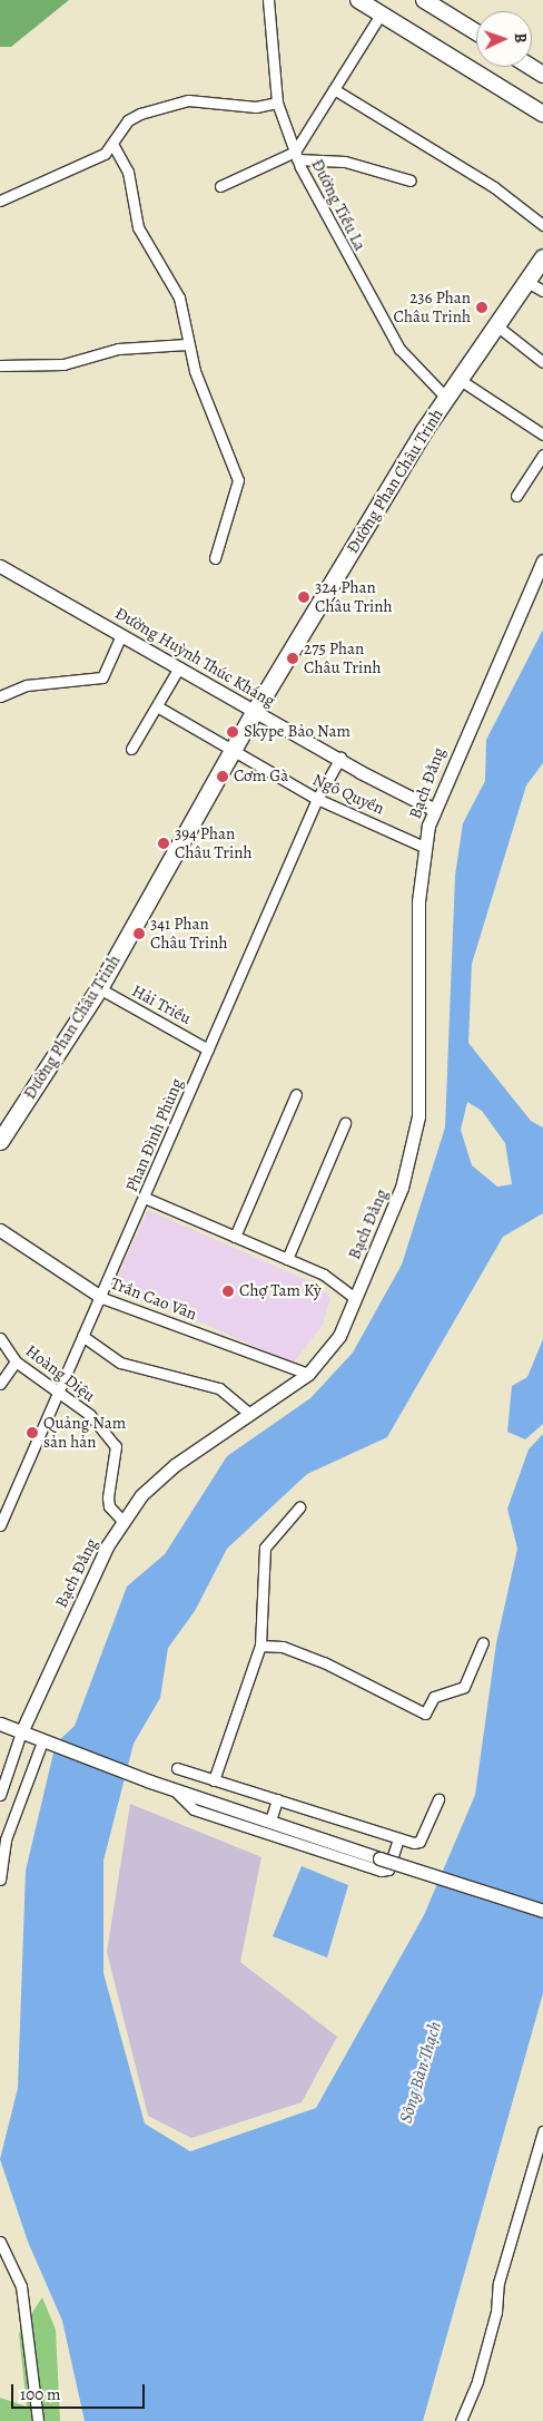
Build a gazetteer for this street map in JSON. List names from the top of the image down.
{
  "streets": {
    "main road": ["Đường Phan Châu Trinh"],
    "street": [
      "Đường Tiểu La",
      "Đường Huỳnh Thúc Kháng",
      "Bạch Đằng",
      "Ngô Quyền",
      "Hải Triều",
      "Phan Đình Phùng",
      "Trần Cao Vân",
      "Hoàng Diệu"
    ]
  },
  "crossings": [
    ["Đường Tiểu La", "Đường Phan Châu Trinh"],
    ["Đường Phan Châu Trinh", "Đường Huỳnh Thúc Kháng"],
    ["Đường Phan Châu Trinh", "Ngô Quyền"],
    ["Đường Phan Châu Trinh", "Hải Triều"],
    ["Đường Huỳnh Thúc Kháng", "Bạch Đằng"],
    ["Đường Huỳnh Thúc Kháng", "Phan Đình Phùng"],
    ["Bạch Đằng", "Ngô Quyền"],
    ["Bạch Đằng", "Trần Cao Vân"],
    ["Bạch Đằng", "Hoàng Diệu"],
    ["Ngô Quyền", "Phan Đình Phùng"],
    ["Hải Triều", "Phan Đình Phùng"],
    ["Phan Đình Phùng", "Trần Cao Vân"],
    ["Phan Đình Phùng", "Hoàng Diệu"]
  ],
  "water": ["Sông Bàn Thạch"],
  "places": [
    "236 Phan Châu Trinh",
    "324 Phan Châu Trinh",
    "275 Phan Châu Trinh",
    "Skype Bảo Nam",
    "Cơm Gà",
    "394 Phan Châu Trinh",
    "341 Phan Châu Trinh",
    "Chợ Tam Kỳ",
    "Quảng Nam sản hản"
  ],
  "scale_bar": "100 m",
  "north": "right"
}
